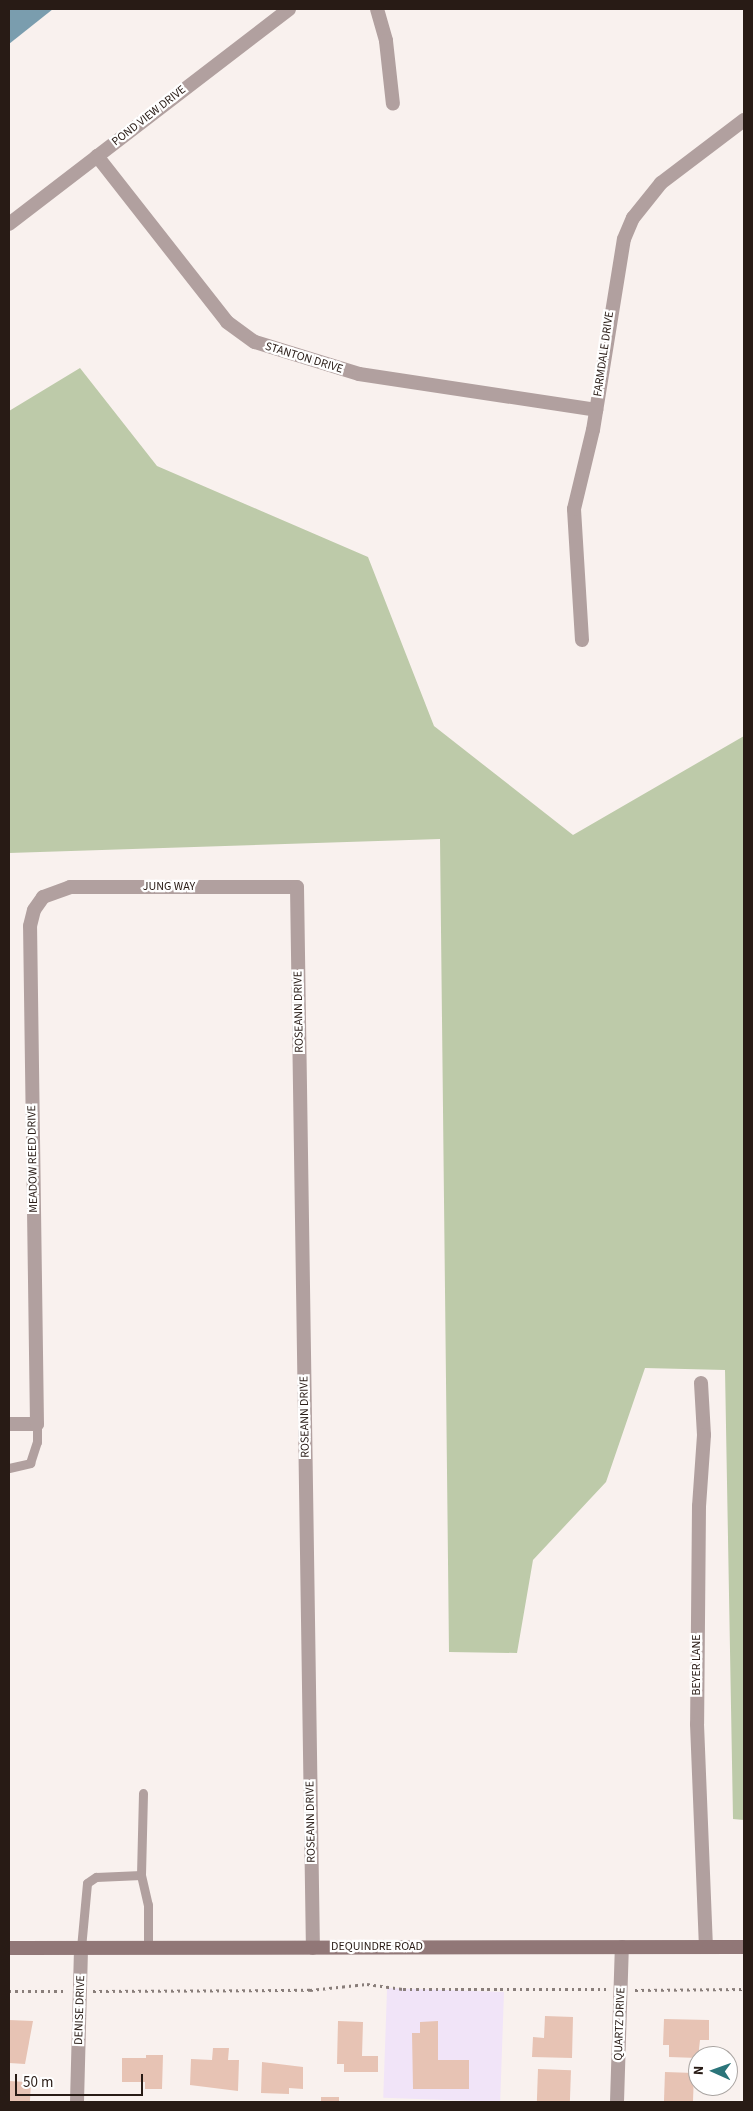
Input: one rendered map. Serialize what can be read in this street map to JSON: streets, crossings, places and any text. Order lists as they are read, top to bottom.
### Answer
{
  "streets": {
    "main road": ["DEQUINDRE ROAD"],
    "street": [
      "POND VIEW DRIVE",
      "FARMDALE DRIVE",
      "STANTON DRIVE",
      "JUNG WAY",
      "ROSEANN DRIVE",
      "MEADOW REED DRIVE",
      "BEYER LANE",
      "DENISE DRIVE",
      "QUARTZ DRIVE"
    ]
  },
  "crossings": [
    ["POND VIEW DRIVE", "STANTON DRIVE"],
    ["FARMDALE DRIVE", "STANTON DRIVE"],
    ["JUNG WAY", "ROSEANN DRIVE"],
    ["JUNG WAY", "MEADOW REED DRIVE"],
    ["ROSEANN DRIVE", "DEQUINDRE ROAD"],
    ["BEYER LANE", "DEQUINDRE ROAD"],
    ["DEQUINDRE ROAD", "DENISE DRIVE"],
    ["DEQUINDRE ROAD", "QUARTZ DRIVE"]
  ],
  "scale_bar": "50 m",
  "north": "left"
}
